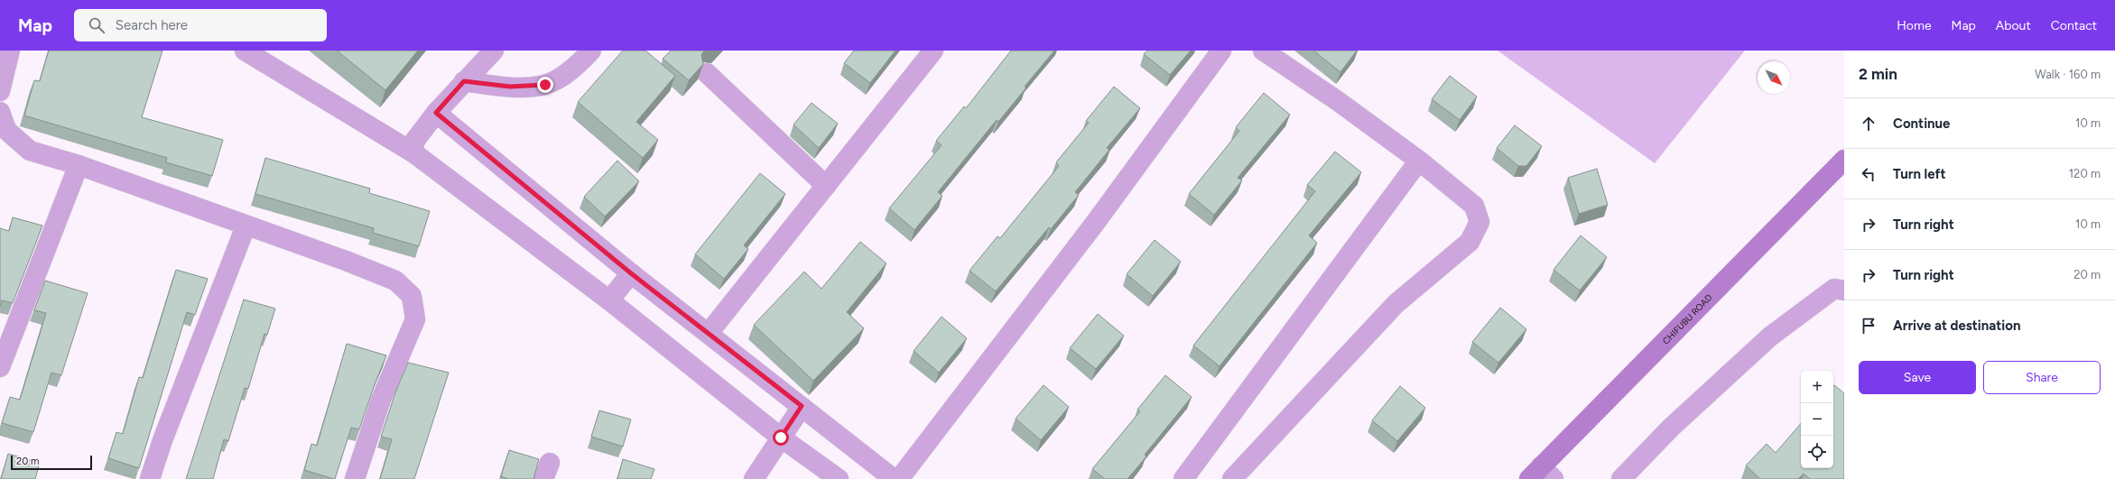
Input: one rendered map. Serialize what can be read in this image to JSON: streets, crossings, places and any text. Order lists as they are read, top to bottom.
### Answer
{
  "streets": {
    "main road": ["CHIFUBU ROAD"]
  },
  "scale_bar": "20 m",
  "north": "bottom right",
  "page": {
    "header": "Map",
    "search": "Search here",
    "nav": [
      "Home",
      "Map",
      "About",
      "Contact"
    ],
    "heading": ["2 min", "Walk · 160 m"],
    "list": [
      ["Continue", "10 m"],
      ["Turn left", "120 m"],
      ["Turn right", "10 m"],
      ["Turn right", "20 m"],
      "Arrive at destination"
    ],
    "buttons": ["Save", "Share"],
    "map_buttons": ["+", "−"],
    "scale": "20 m"
  }
}
